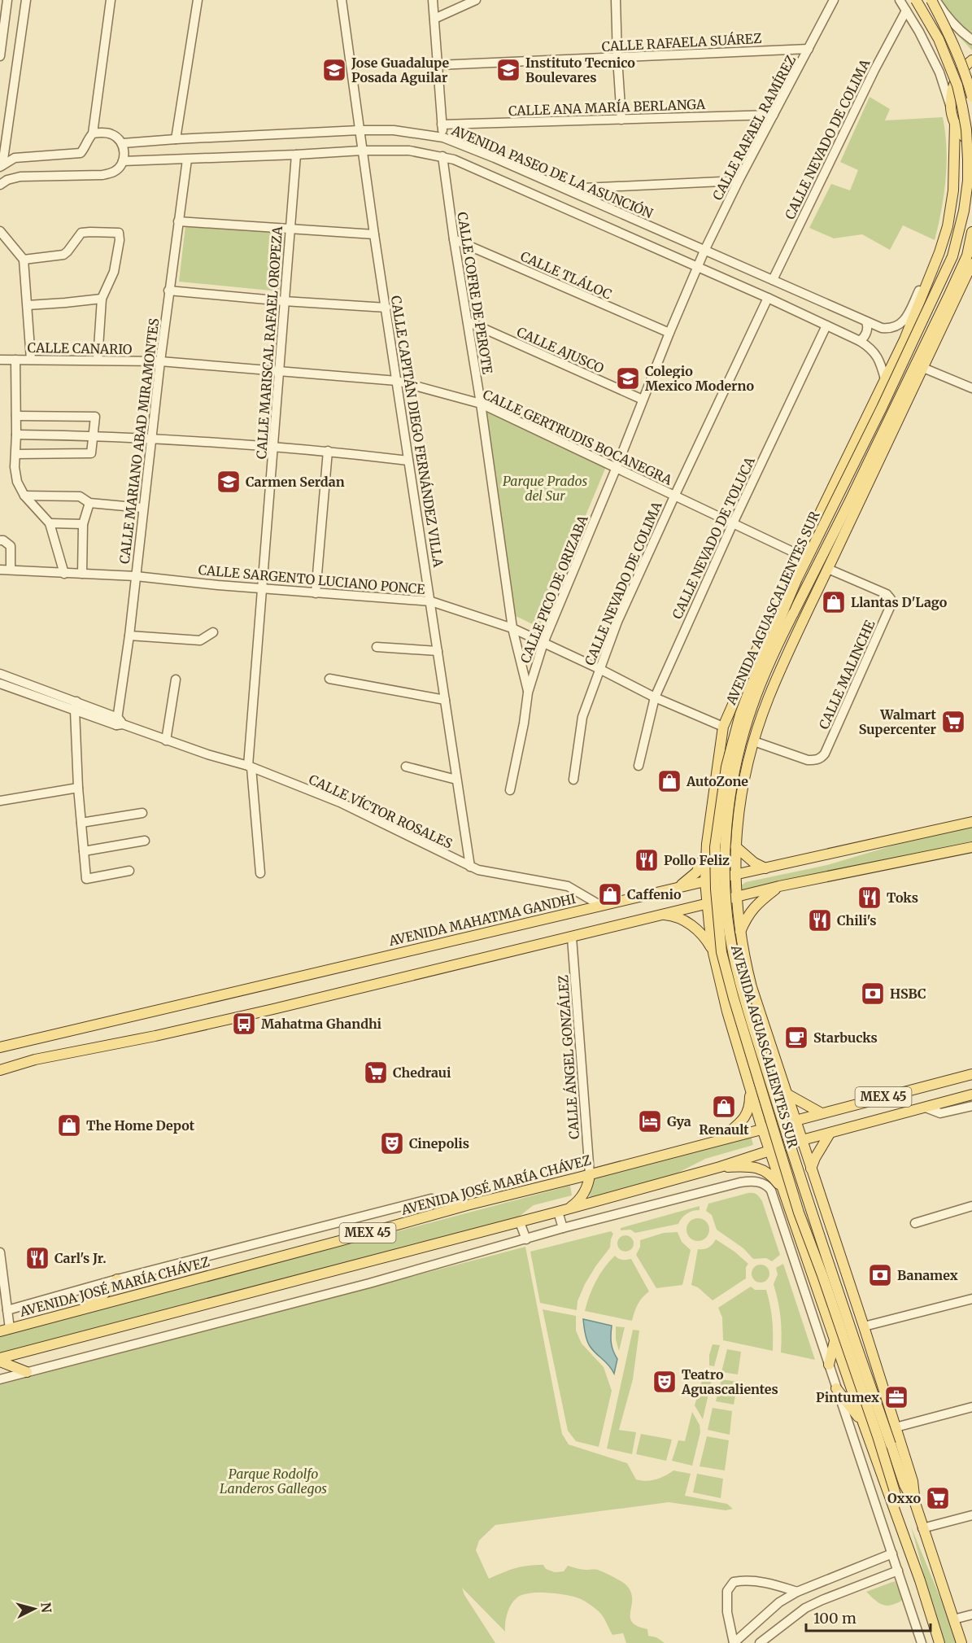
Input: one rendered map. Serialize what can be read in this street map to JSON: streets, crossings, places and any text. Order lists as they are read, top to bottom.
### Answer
{
  "streets": {
    "main road": [
      "AVENIDA AGUASCALIENTES SUR",
      "AVENIDA MAHATMA GANDHI",
      "MEX 45",
      "AVENIDA JOSÉ MARÍA CHÁVEZ"
    ],
    "street": [
      "CALLE RAFAELA SUÁREZ",
      "CALLE ANA MARÍA BERLANGA",
      "CALLE RAFAEL RAMÍREZ",
      "CALLE NEVADO DE COLIMA",
      "AVENIDA PASEO DE LA ASUNCIÓN",
      "CALLE TLÁLOC",
      "CALLE COFRE DE PEROTE",
      "CALLE MARISCAL RAFAEL OROPEZA",
      "CALLE CANARIO",
      "CALLE AJUSCO",
      "CALLE CAPITÁN DIEGO FERNÁNDEZ VILLA",
      "CALLE GERTRUDIS BOCANEGRA",
      "CALLE MARIANO ABAD MIRAMONTES",
      "CALLE NEVADO DE TOLUCA",
      "CALLE SARGENTO LUCIANO PONCE",
      "CALLE PICO DE ORIZABA",
      "CALLE MALINCHE",
      "CALLE VÍCTOR ROSALES",
      "CALLE ÁNGEL GONZÁLEZ"
    ]
  },
  "crossings": [
    ["CALLE RAFAELA SUÁREZ", "CALLE RAFAEL RAMÍREZ"],
    ["CALLE ANA MARÍA BERLANGA", "CALLE RAFAEL RAMÍREZ"],
    ["CALLE RAFAEL RAMÍREZ", "AVENIDA PASEO DE LA ASUNCIÓN"],
    ["CALLE RAFAEL RAMÍREZ", "CALLE PICO DE ORIZABA"],
    ["CALLE NEVADO DE COLIMA", "AVENIDA PASEO DE LA ASUNCIÓN"],
    ["CALLE NEVADO DE COLIMA", "CALLE GERTRUDIS BOCANEGRA"],
    ["CALLE NEVADO DE COLIMA", "CALLE SARGENTO LUCIANO PONCE"],
    ["AVENIDA PASEO DE LA ASUNCIÓN", "CALLE COFRE DE PEROTE"],
    ["AVENIDA PASEO DE LA ASUNCIÓN", "CALLE MARISCAL RAFAEL OROPEZA"],
    ["AVENIDA PASEO DE LA ASUNCIÓN", "CALLE CAPITÁN DIEGO FERNÁNDEZ VILLA"],
    ["AVENIDA PASEO DE LA ASUNCIÓN", "CALLE MARIANO ABAD MIRAMONTES"],
    ["AVENIDA PASEO DE LA ASUNCIÓN", "CALLE NEVADO DE TOLUCA"],
    ["AVENIDA PASEO DE LA ASUNCIÓN", "CALLE PICO DE ORIZABA"],
    ["AVENIDA PASEO DE LA ASUNCIÓN", "AVENIDA AGUASCALIENTES SUR"],
    ["CALLE TLÁLOC", "CALLE COFRE DE PEROTE"],
    ["CALLE TLÁLOC", "CALLE PICO DE ORIZABA"],
    ["CALLE COFRE DE PEROTE", "CALLE AJUSCO"],
    ["CALLE COFRE DE PEROTE", "CALLE GERTRUDIS BOCANEGRA"],
    ["CALLE COFRE DE PEROTE", "CALLE SARGENTO LUCIANO PONCE"],
    ["CALLE COFRE DE PEROTE", "CALLE PICO DE ORIZABA"],
    ["CALLE MARISCAL RAFAEL OROPEZA", "CALLE GERTRUDIS BOCANEGRA"],
    ["CALLE MARISCAL RAFAEL OROPEZA", "CALLE SARGENTO LUCIANO PONCE"],
    ["CALLE MARISCAL RAFAEL OROPEZA", "CALLE VÍCTOR ROSALES"],
    ["CALLE CANARIO", "CALLE GERTRUDIS BOCANEGRA"],
    ["CALLE CANARIO", "CALLE MARIANO ABAD MIRAMONTES"],
    ["CALLE AJUSCO", "CALLE PICO DE ORIZABA"],
    ["CALLE CAPITÁN DIEGO FERNÁNDEZ VILLA", "CALLE GERTRUDIS BOCANEGRA"],
    ["CALLE CAPITÁN DIEGO FERNÁNDEZ VILLA", "CALLE SARGENTO LUCIANO PONCE"],
    ["CALLE CAPITÁN DIEGO FERNÁNDEZ VILLA", "CALLE VÍCTOR ROSALES"],
    ["CALLE GERTRUDIS BOCANEGRA", "CALLE MARIANO ABAD MIRAMONTES"],
    ["CALLE GERTRUDIS BOCANEGRA", "CALLE NEVADO DE TOLUCA"],
    ["CALLE GERTRUDIS BOCANEGRA", "CALLE PICO DE ORIZABA"],
    ["CALLE GERTRUDIS BOCANEGRA", "AVENIDA AGUASCALIENTES SUR"],
    ["CALLE MARIANO ABAD MIRAMONTES", "CALLE SARGENTO LUCIANO PONCE"],
    ["CALLE MARIANO ABAD MIRAMONTES", "CALLE VÍCTOR ROSALES"],
    ["CALLE NEVADO DE TOLUCA", "CALLE SARGENTO LUCIANO PONCE"],
    ["CALLE SARGENTO LUCIANO PONCE", "CALLE PICO DE ORIZABA"],
    ["CALLE SARGENTO LUCIANO PONCE", "AVENIDA AGUASCALIENTES SUR"],
    ["AVENIDA AGUASCALIENTES SUR", "CALLE MALINCHE"],
    ["AVENIDA AGUASCALIENTES SUR", "AVENIDA MAHATMA GANDHI"],
    ["AVENIDA AGUASCALIENTES SUR", "MEX 45"],
    ["AVENIDA AGUASCALIENTES SUR", "AVENIDA JOSÉ MARÍA CHÁVEZ"],
    ["CALLE VÍCTOR ROSALES", "AVENIDA MAHATMA GANDHI"],
    ["CALLE ÁNGEL GONZÁLEZ", "AVENIDA JOSÉ MARÍA CHÁVEZ"]
  ],
  "parks": ["Parque Prados del Sur", "Parque Rodolfo Landeros Gallegos"],
  "places": {
    "school or university": [
      "Jose Guadalupe Posada Aguilar",
      "Instituto Tecnico Boulevares",
      "Colegio Mexico Moderno",
      "Carmen Serdan"
    ],
    "shop": [
      "Llantas D'Lago",
      "AutoZone",
      "Caffenio",
      "Renault",
      "The Home Depot"
    ],
    "supermarket": ["Walmart Supercenter", "Chedraui", "Oxxo"],
    "restaurant": [
      "Pollo Feliz",
      "Toks",
      "Chili's",
      "Carl's Jr."
    ],
    "bank": ["HSBC", "Banamex"],
    "bus stop": ["Mahatma Ghandhi"],
    "cafe": ["Starbucks"],
    "hotel": ["Gya"],
    "theatre": ["Cinepolis", "Teatro Aguascalientes"],
    "office": ["Pintumex"]
  },
  "scale_bar": "100 m",
  "north": "right"
}
